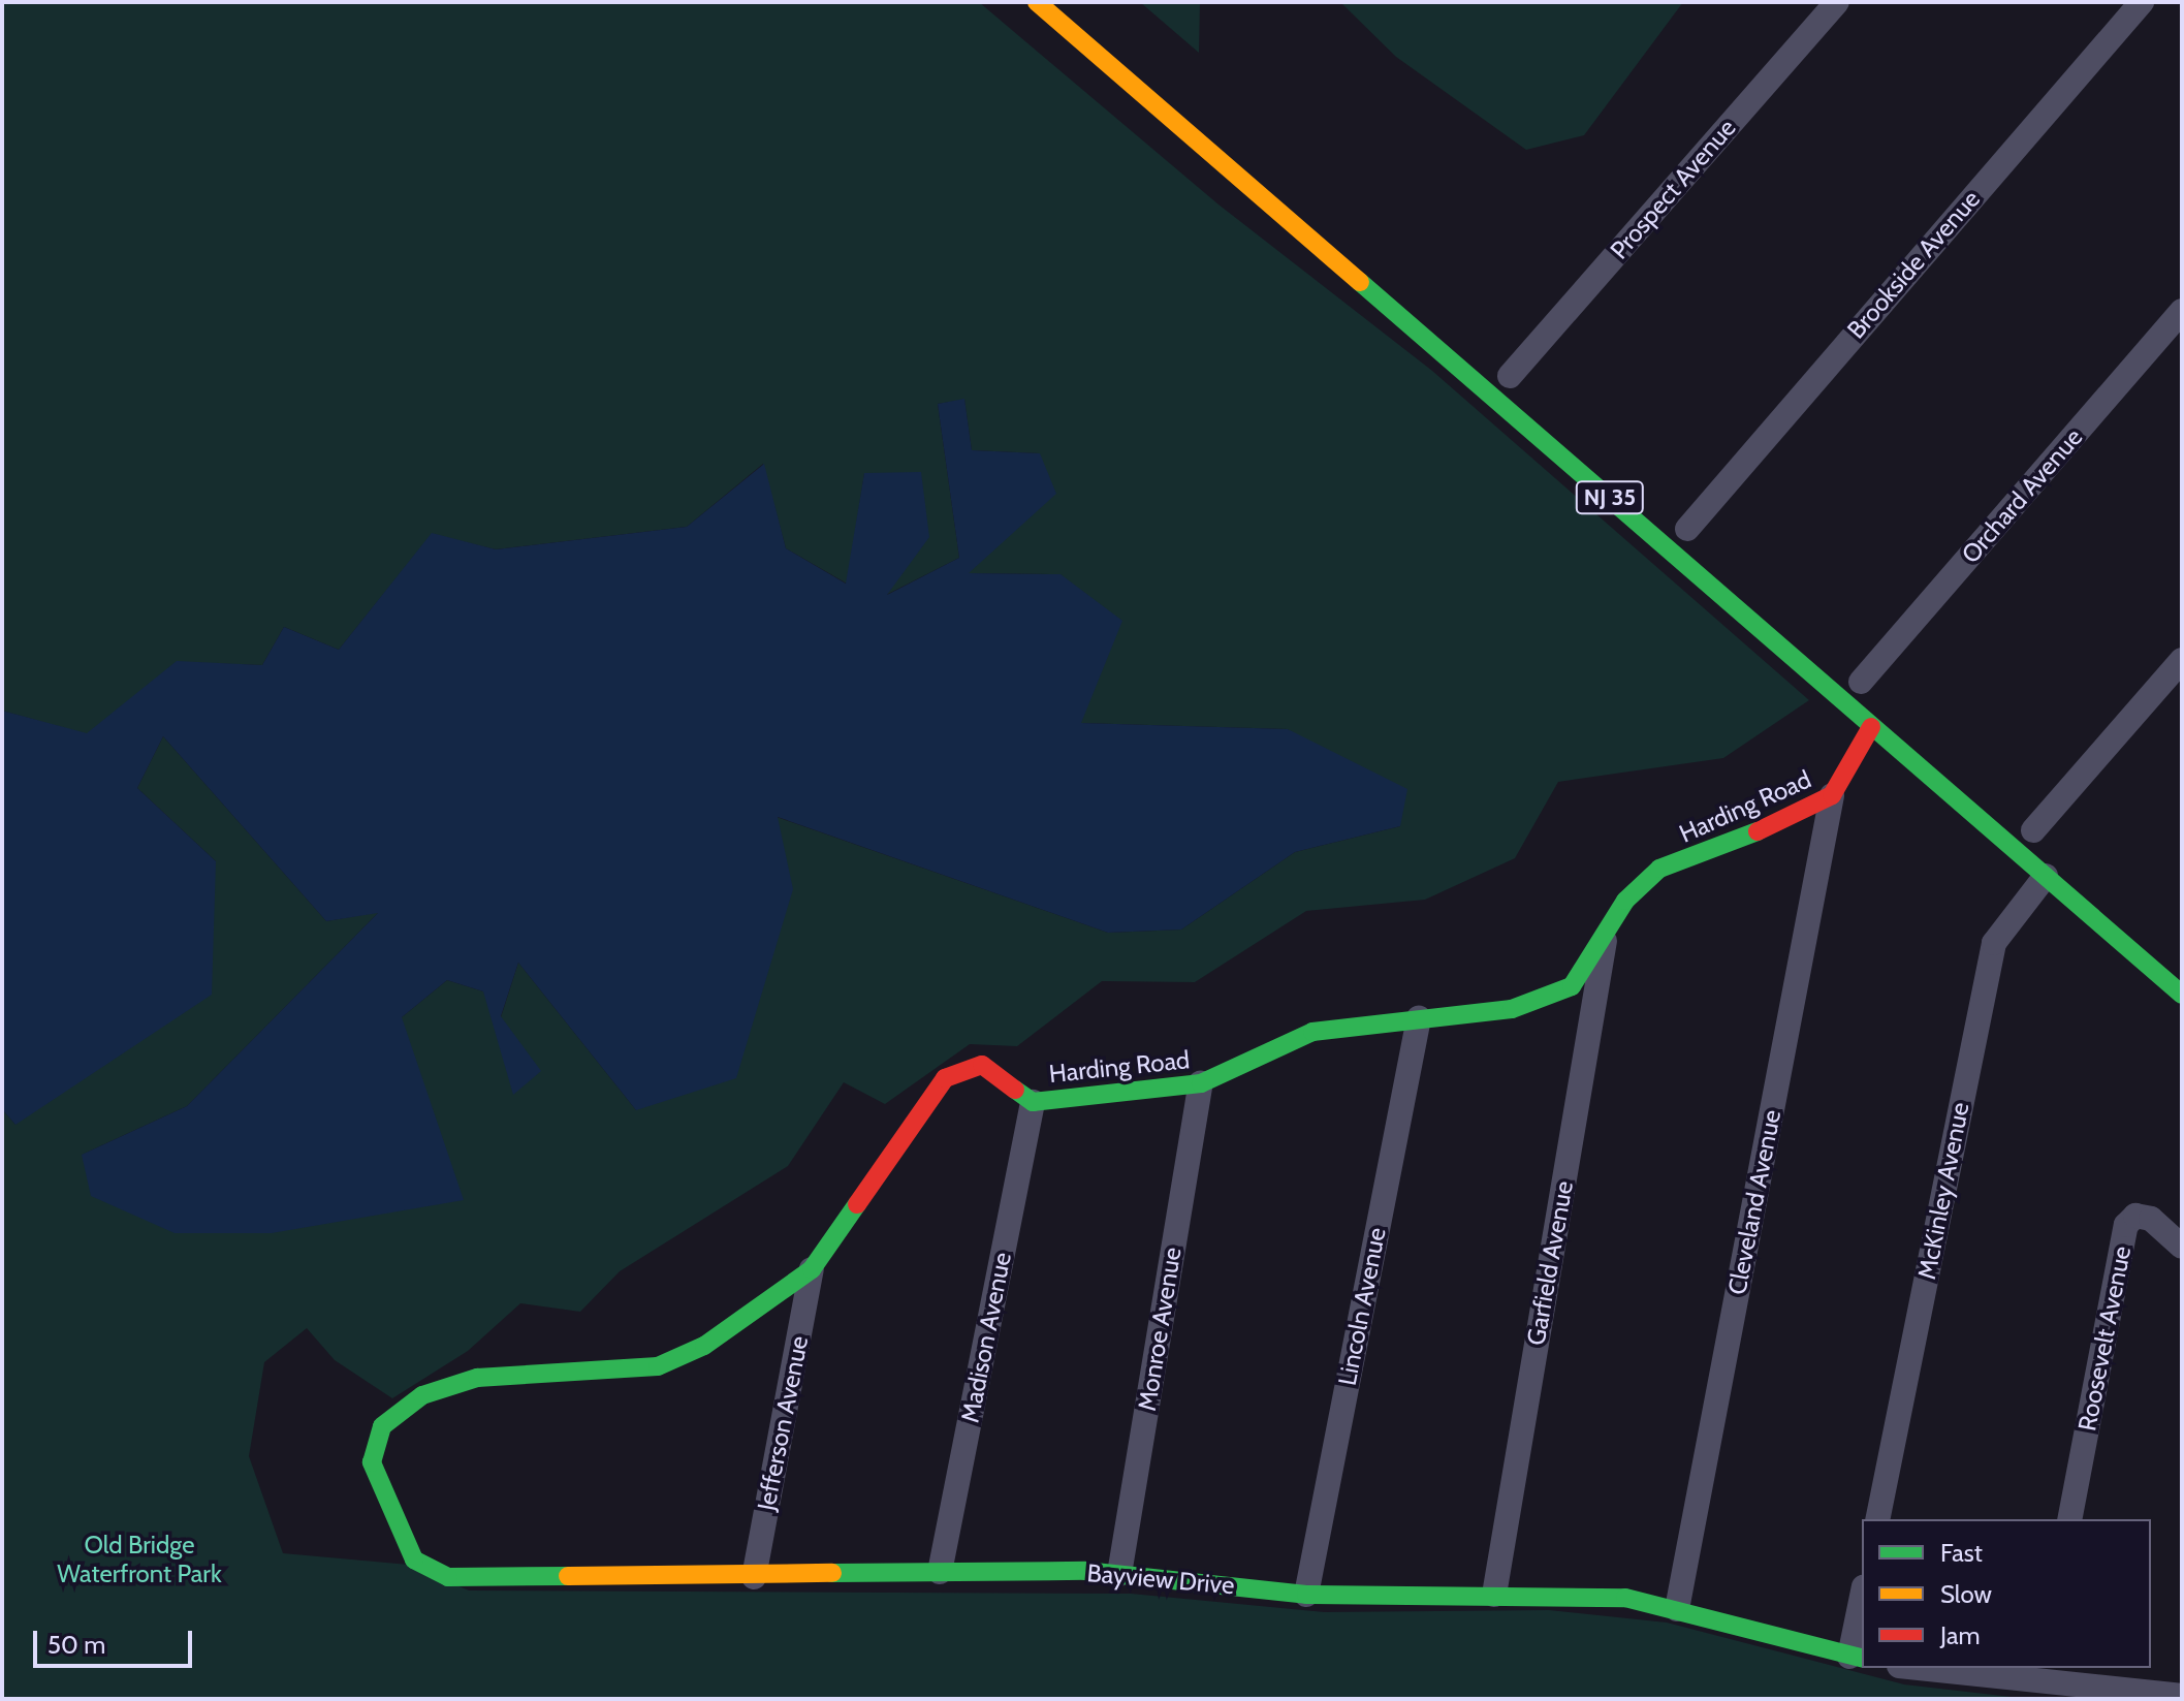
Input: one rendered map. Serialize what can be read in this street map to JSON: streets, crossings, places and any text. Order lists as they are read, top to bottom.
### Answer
{
  "streets": {
    "main road": ["NJ 35", "Harding Road", "Bayview Drive"],
    "street": [
      "Prospect Avenue",
      "Brookside Avenue",
      "Orchard Avenue",
      "McKinley Avenue",
      "Cleveland Avenue",
      "Garfield Avenue",
      "Lincoln Avenue",
      "Monroe Avenue",
      "Madison Avenue",
      "Roosevelt Avenue",
      "Jefferson Avenue"
    ]
  },
  "crossings": [
    ["NJ 35", "Harding Road"],
    ["NJ 35", "McKinley Avenue"],
    ["Harding Road", "Cleveland Avenue"],
    ["Harding Road", "Garfield Avenue"],
    ["Harding Road", "Lincoln Avenue"],
    ["Harding Road", "Monroe Avenue"],
    ["Harding Road", "Madison Avenue"],
    ["Harding Road", "Jefferson Avenue"],
    ["Harding Road", "Bayview Drive"],
    ["Cleveland Avenue", "Bayview Drive"],
    ["Garfield Avenue", "Bayview Drive"],
    ["Lincoln Avenue", "Bayview Drive"],
    ["Monroe Avenue", "Bayview Drive"],
    ["Madison Avenue", "Bayview Drive"],
    ["Jefferson Avenue", "Bayview Drive"]
  ],
  "parks": ["Old Bridge Waterfront Park"],
  "legend": ["Fast", "Slow", "Jam"],
  "scale_bar": "50 m"
}
